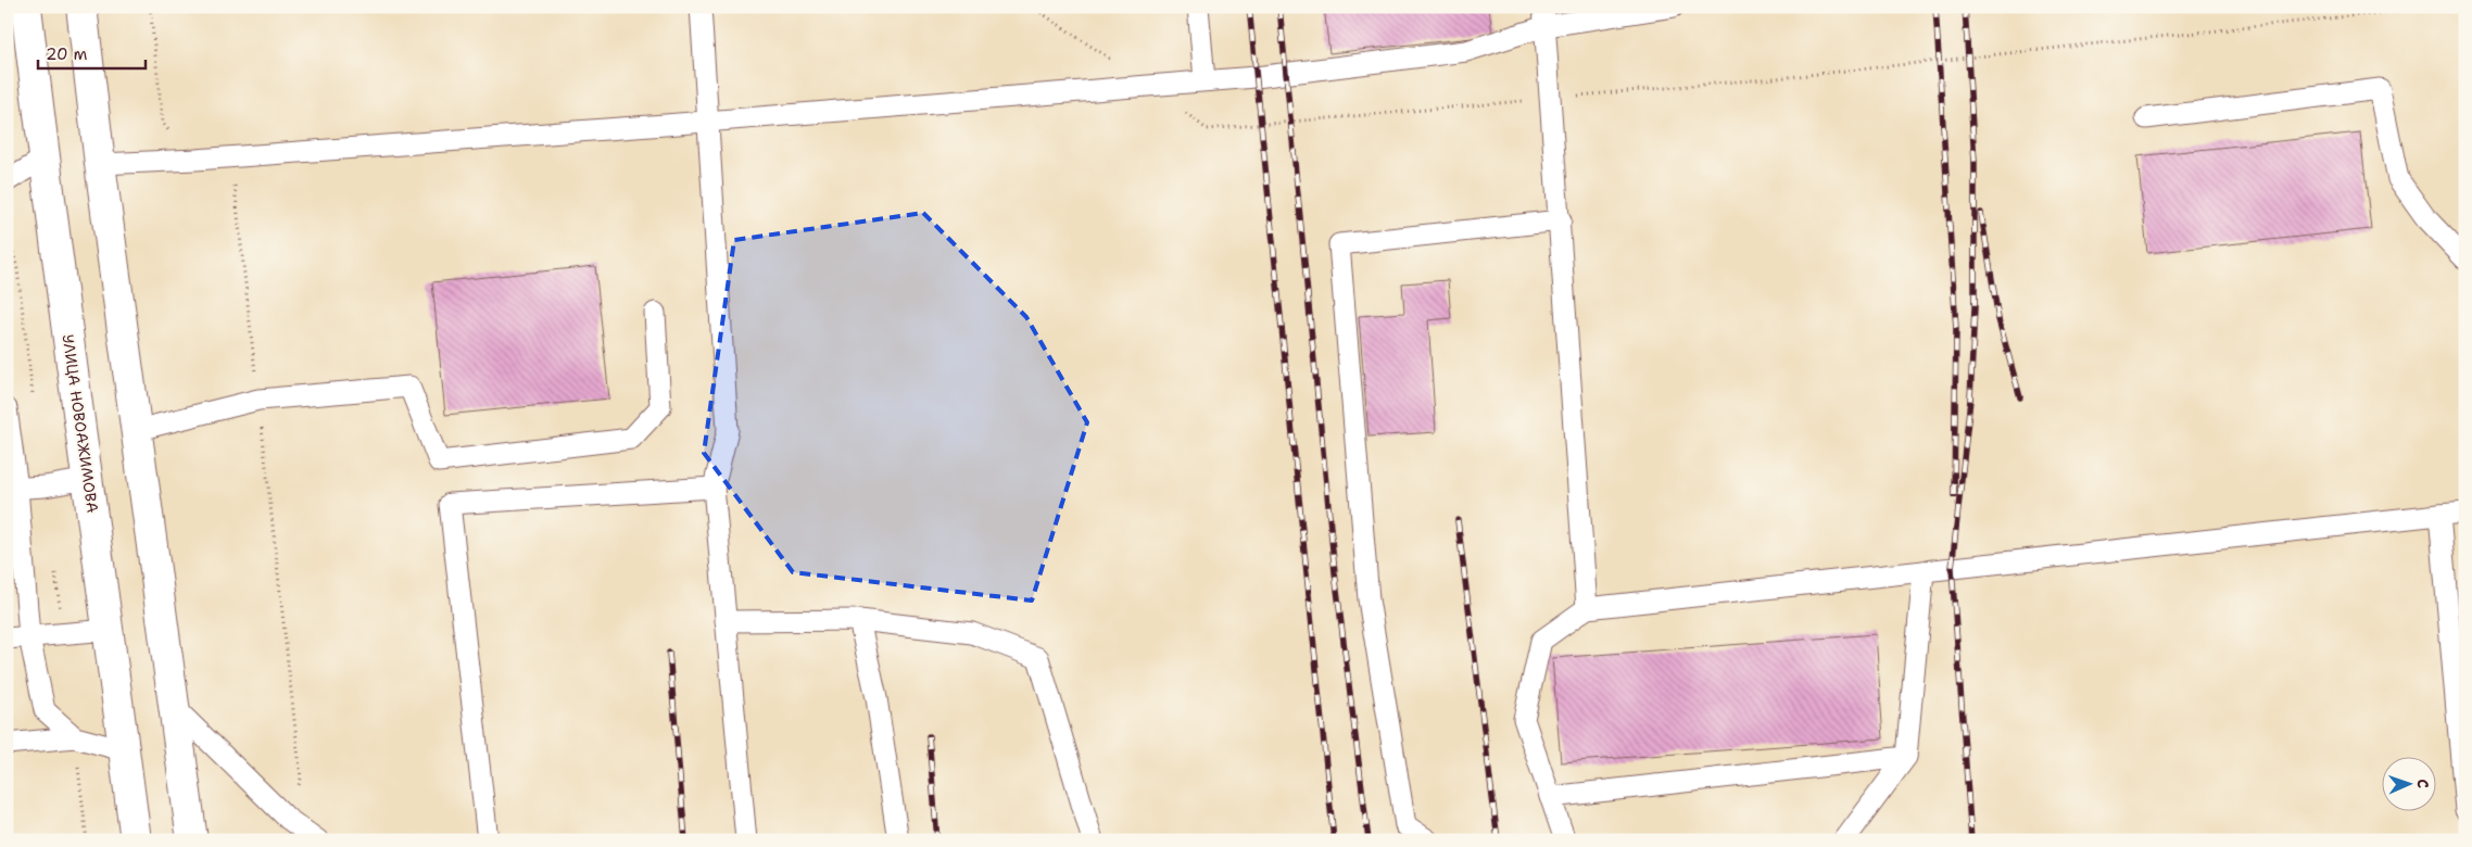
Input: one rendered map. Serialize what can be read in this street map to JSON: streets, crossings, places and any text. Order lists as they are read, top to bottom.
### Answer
{
  "streets": {
    "main road": ["УЛИЦА НОВОАЖИМОВА"]
  },
  "scale_bar": "20 m",
  "north": "right"
}
